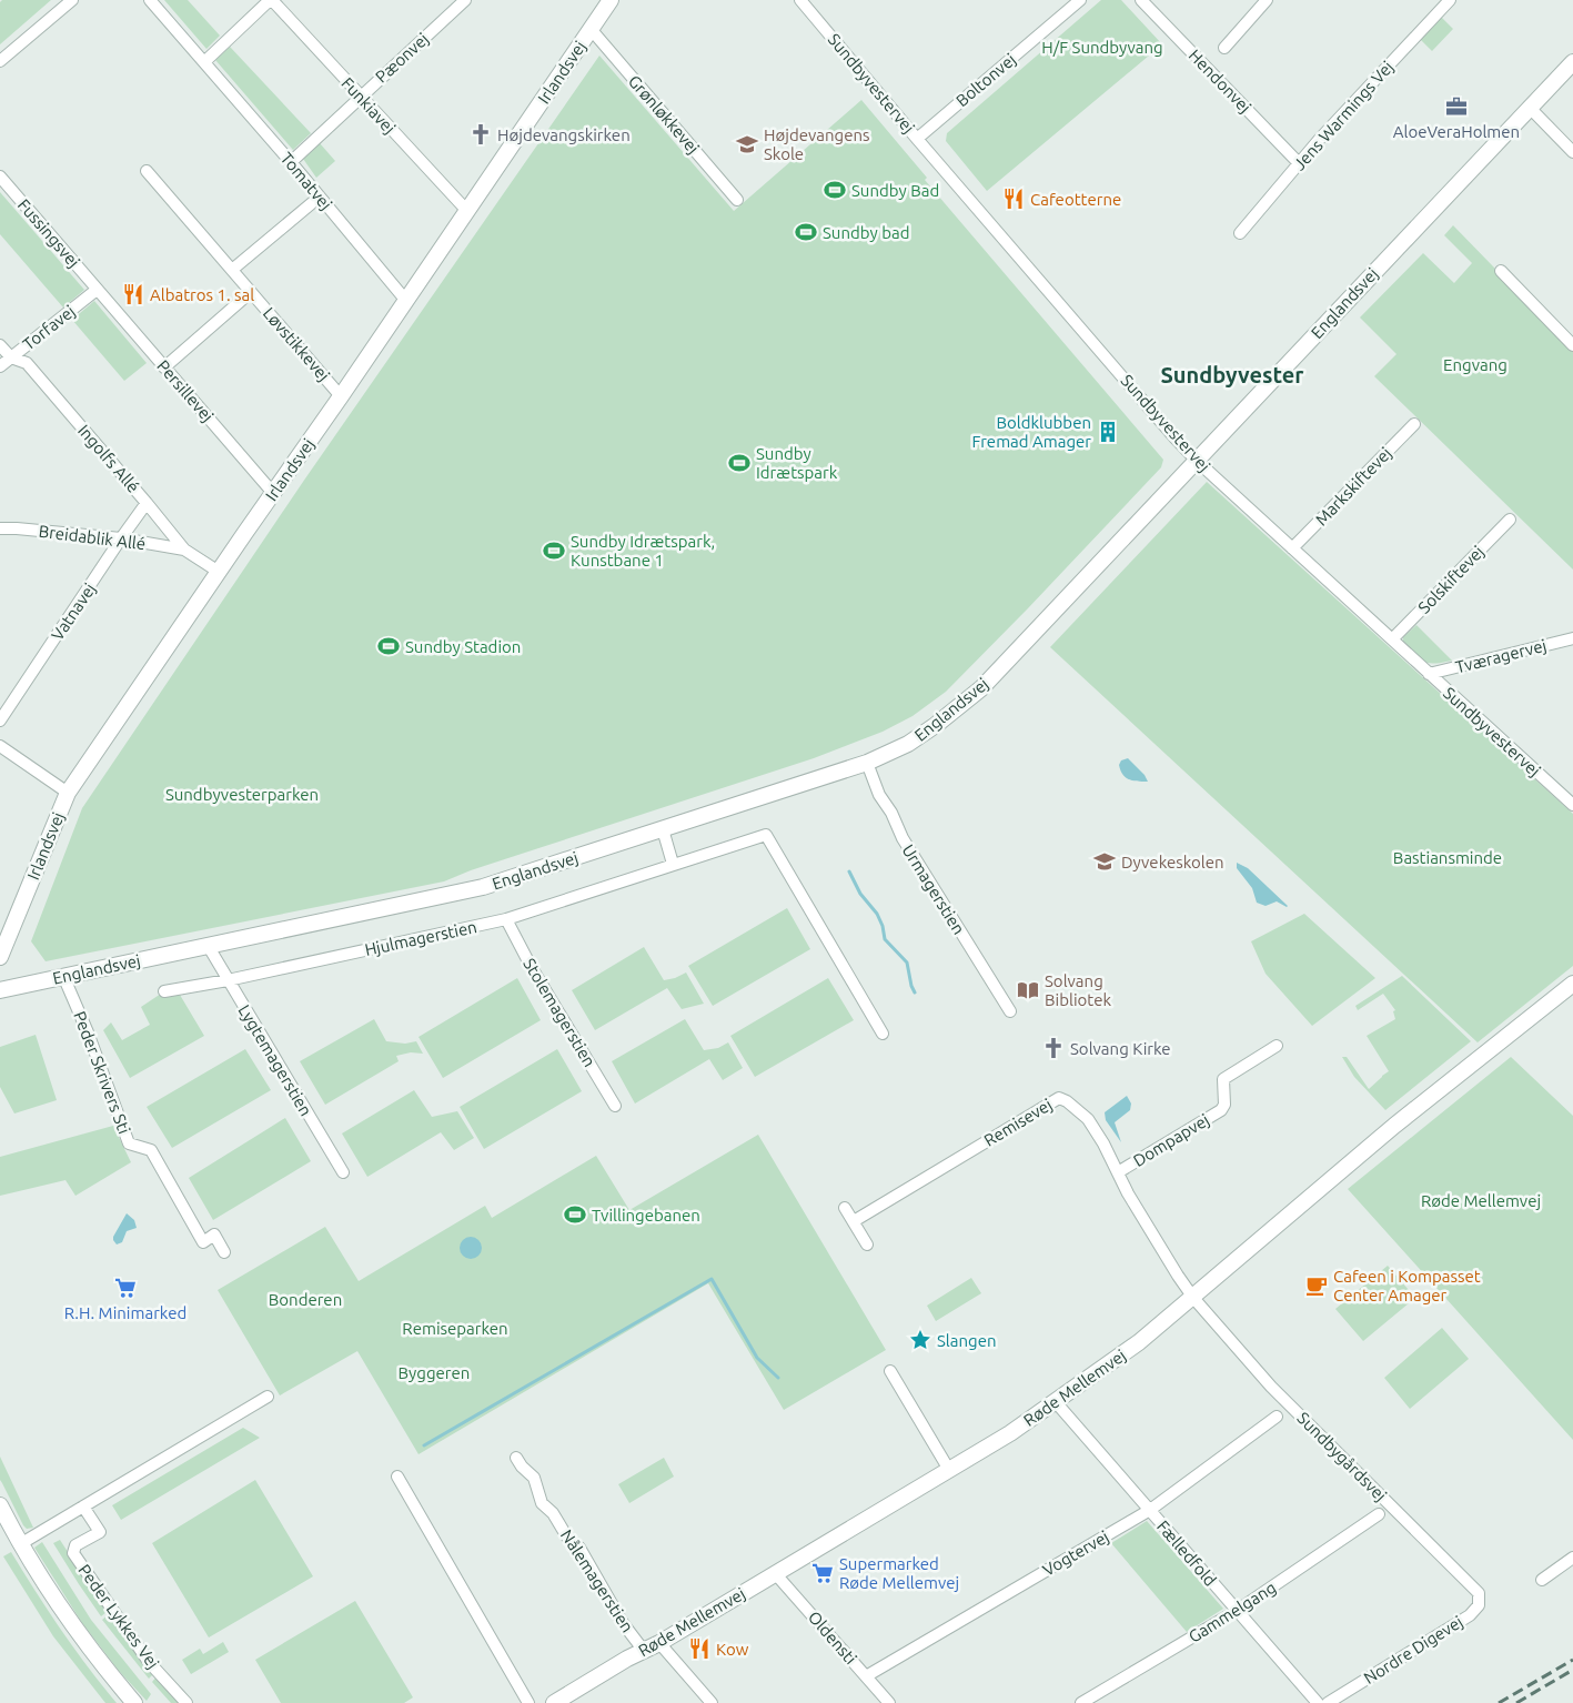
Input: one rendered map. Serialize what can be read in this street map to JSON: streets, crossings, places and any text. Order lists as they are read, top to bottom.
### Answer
{
  "streets": {
    "street": [
      "Pæonvej",
      "Irlandsvej",
      "Boltonvej",
      "Hendonvej",
      "Sundbyvestervej",
      "Funkiavej",
      "Grønløkkevej",
      "Jens Warmings Vej",
      "Tomatvej",
      "Fussingsvej",
      "Englandsvej",
      "Torfavej",
      "Løvstikkevej",
      "Persillevej",
      "Ingolfs Allé",
      "Markskiftevej",
      "Breidablik Allé",
      "Solskiftevej",
      "Vatnavej",
      "Tværagervej",
      "Urmagerstien",
      "Hjulmagerstien",
      "Stolemagerstien",
      "Lygtemagerstien",
      "Peder Skrivers Sti",
      "Remisevej",
      "Dompapvej",
      "Røde Mellemvej",
      "Sundbygårdsvej",
      "Vogtervej",
      "Fælledfold",
      "Nålemagerstien",
      "Gammelgang",
      "Peder Lykkes Vej",
      "Oldensti",
      "Nordre Digevej"
    ]
  },
  "crossings": [
    ["Pæonvej", "Funkiavej"],
    ["Pæonvej", "Tomatvej"],
    ["Irlandsvej", "Funkiavej"],
    ["Irlandsvej", "Grønløkkevej"],
    ["Irlandsvej", "Tomatvej"],
    ["Irlandsvej", "Løvstikkevej"],
    ["Irlandsvej", "Persillevej"],
    ["Irlandsvej", "Ingolfs Allé"],
    ["Boltonvej", "Sundbyvestervej"],
    ["Hendonvej", "Jens Warmings Vej"],
    ["Sundbyvestervej", "Englandsvej"],
    ["Sundbyvestervej", "Markskiftevej"],
    ["Sundbyvestervej", "Solskiftevej"],
    ["Sundbyvestervej", "Tværagervej"],
    ["Fussingsvej", "Torfavej"],
    ["Fussingsvej", "Persillevej"],
    ["Englandsvej", "Urmagerstien"],
    ["Englandsvej", "Lygtemagerstien"],
    ["Englandsvej", "Peder Skrivers Sti"],
    ["Torfavej", "Persillevej"],
    ["Torfavej", "Ingolfs Allé"],
    ["Løvstikkevej", "Persillevej"],
    ["Ingolfs Allé", "Breidablik Allé"],
    ["Ingolfs Allé", "Vatnavej"],
    ["Breidablik Allé", "Vatnavej"],
    ["Hjulmagerstien", "Stolemagerstien"],
    ["Hjulmagerstien", "Lygtemagerstien"],
    ["Remisevej", "Dompapvej"],
    ["Remisevej", "Røde Mellemvej"],
    ["Remisevej", "Sundbygårdsvej"],
    ["Røde Mellemvej", "Sundbygårdsvej"],
    ["Røde Mellemvej", "Fælledfold"],
    ["Røde Mellemvej", "Nålemagerstien"],
    ["Røde Mellemvej", "Oldensti"],
    ["Sundbygårdsvej", "Nordre Digevej"],
    ["Vogtervej", "Fælledfold"],
    ["Vogtervej", "Oldensti"],
    ["Fælledfold", "Gammelgang"]
  ],
  "districts": ["Sundbyvester"],
  "parks": [
    "H/F Sundbyvang",
    "Engvang",
    "Sundbyvesterparken",
    "Bastiansminde",
    "Røde Mellemvej",
    "Bonderen",
    "Remiseparken",
    "Byggeren"
  ],
  "places": {
    "office": ["AloeVeraHolmen"],
    "church": ["Højdevangskirken", "Solvang Kirke"],
    "school or university": ["Højdevangens Skole", "Dyvekeskolen"],
    "sports": [
      "Sundby Bad",
      "Sundby bad",
      "Sundby Idrætspark",
      "Sundby Idrætspark, Kunstbane 1",
      "Sundby Stadion",
      "Tvillingebanen"
    ],
    "restaurant": ["Cafeotterne", "Albatros 1. sal", "Kow"],
    "building": ["Boldklubben Fremad Amager"],
    "library": ["Solvang Bibliotek"],
    "cafe": ["Cafeen i Kompasset Center Amager"],
    "supermarket": ["R.H. Minimarked", "Supermarked Røde Mellemvej"],
    "place": ["Slangen"]
  }
}
